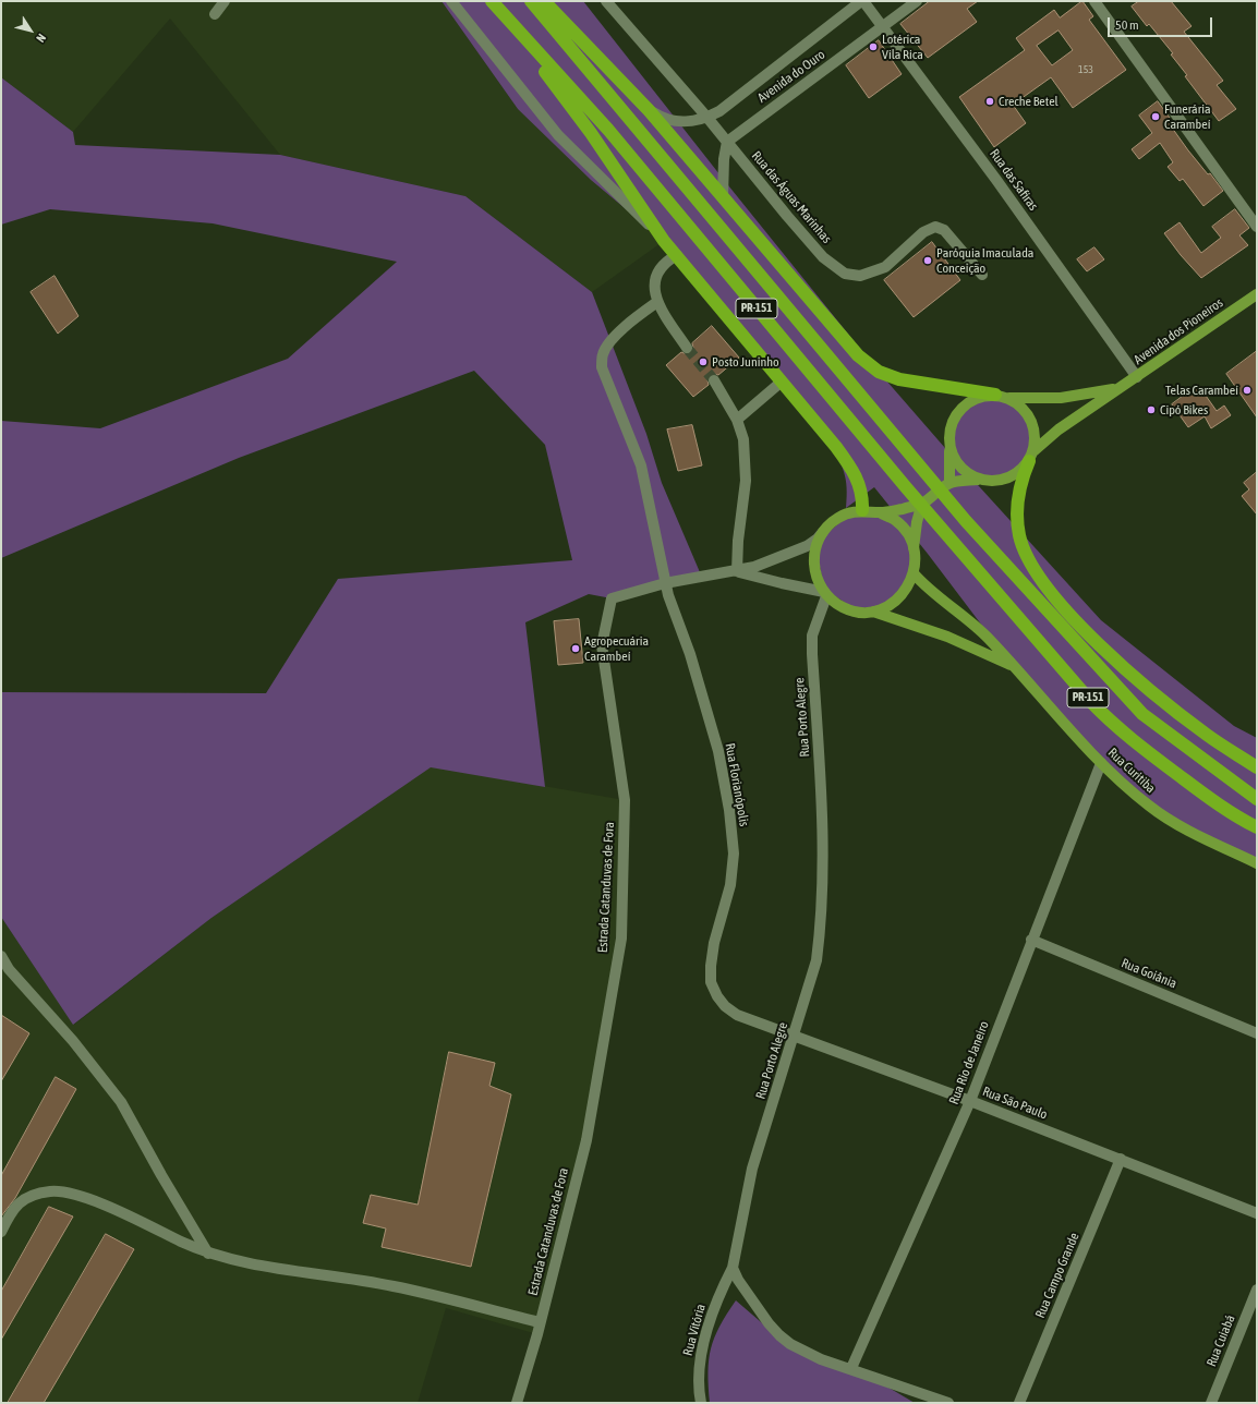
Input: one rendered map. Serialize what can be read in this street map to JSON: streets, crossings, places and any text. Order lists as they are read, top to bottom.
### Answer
{
  "streets": {
    "highway": ["PR-151"],
    "main road": ["Avenida dos Pioneiros", "Rua Curitiba"],
    "street": [
      "Avenida do Ouro",
      "Rua das Safiras",
      "Rua das Águas Marinhas",
      "Rua Porto Alegre",
      "Rua Florianópolis",
      "Estrada Catanduvas de Fora",
      "Rua Goiânia",
      "Rua Rio de Janeiro",
      "Rua São Paulo",
      "Rua Campo Grande",
      "Rua Vitória",
      "Rua Cuiabá"
    ]
  },
  "crossings": [
    ["Avenida do Ouro", "Rua das Safiras"],
    ["Avenida do Ouro", "Rua das Águas Marinhas"],
    ["Rua das Safiras", "Avenida dos Pioneiros"],
    ["Rua Porto Alegre", "Rua Curitiba"],
    ["Rua Porto Alegre", "Estrada Catanduvas de Fora"],
    ["Rua Porto Alegre", "Rua São Paulo"],
    ["Rua Porto Alegre", "Rua Vitória"],
    ["Rua Curitiba", "Estrada Catanduvas de Fora"],
    ["Rua Curitiba", "Rua Rio de Janeiro"],
    ["Rua Florianópolis", "Estrada Catanduvas de Fora"],
    ["Rua Florianópolis", "Rua São Paulo"],
    ["Rua Goiânia", "Rua Rio de Janeiro"],
    ["Rua Rio de Janeiro", "Rua São Paulo"],
    ["Rua São Paulo", "Rua Campo Grande"]
  ],
  "places": [
    "Lotérica Vila Rica",
    "Creche Betel",
    "Funerária Carambeí",
    "Paróquia Imaculada Conceição",
    "Posto Juninho",
    "Telas Carambeí",
    "Cipó Bikes",
    "Agropecuária Carambeí"
  ],
  "house_numbers": ["153"],
  "scale_bar": "50 m",
  "north": "bottom right"
}
